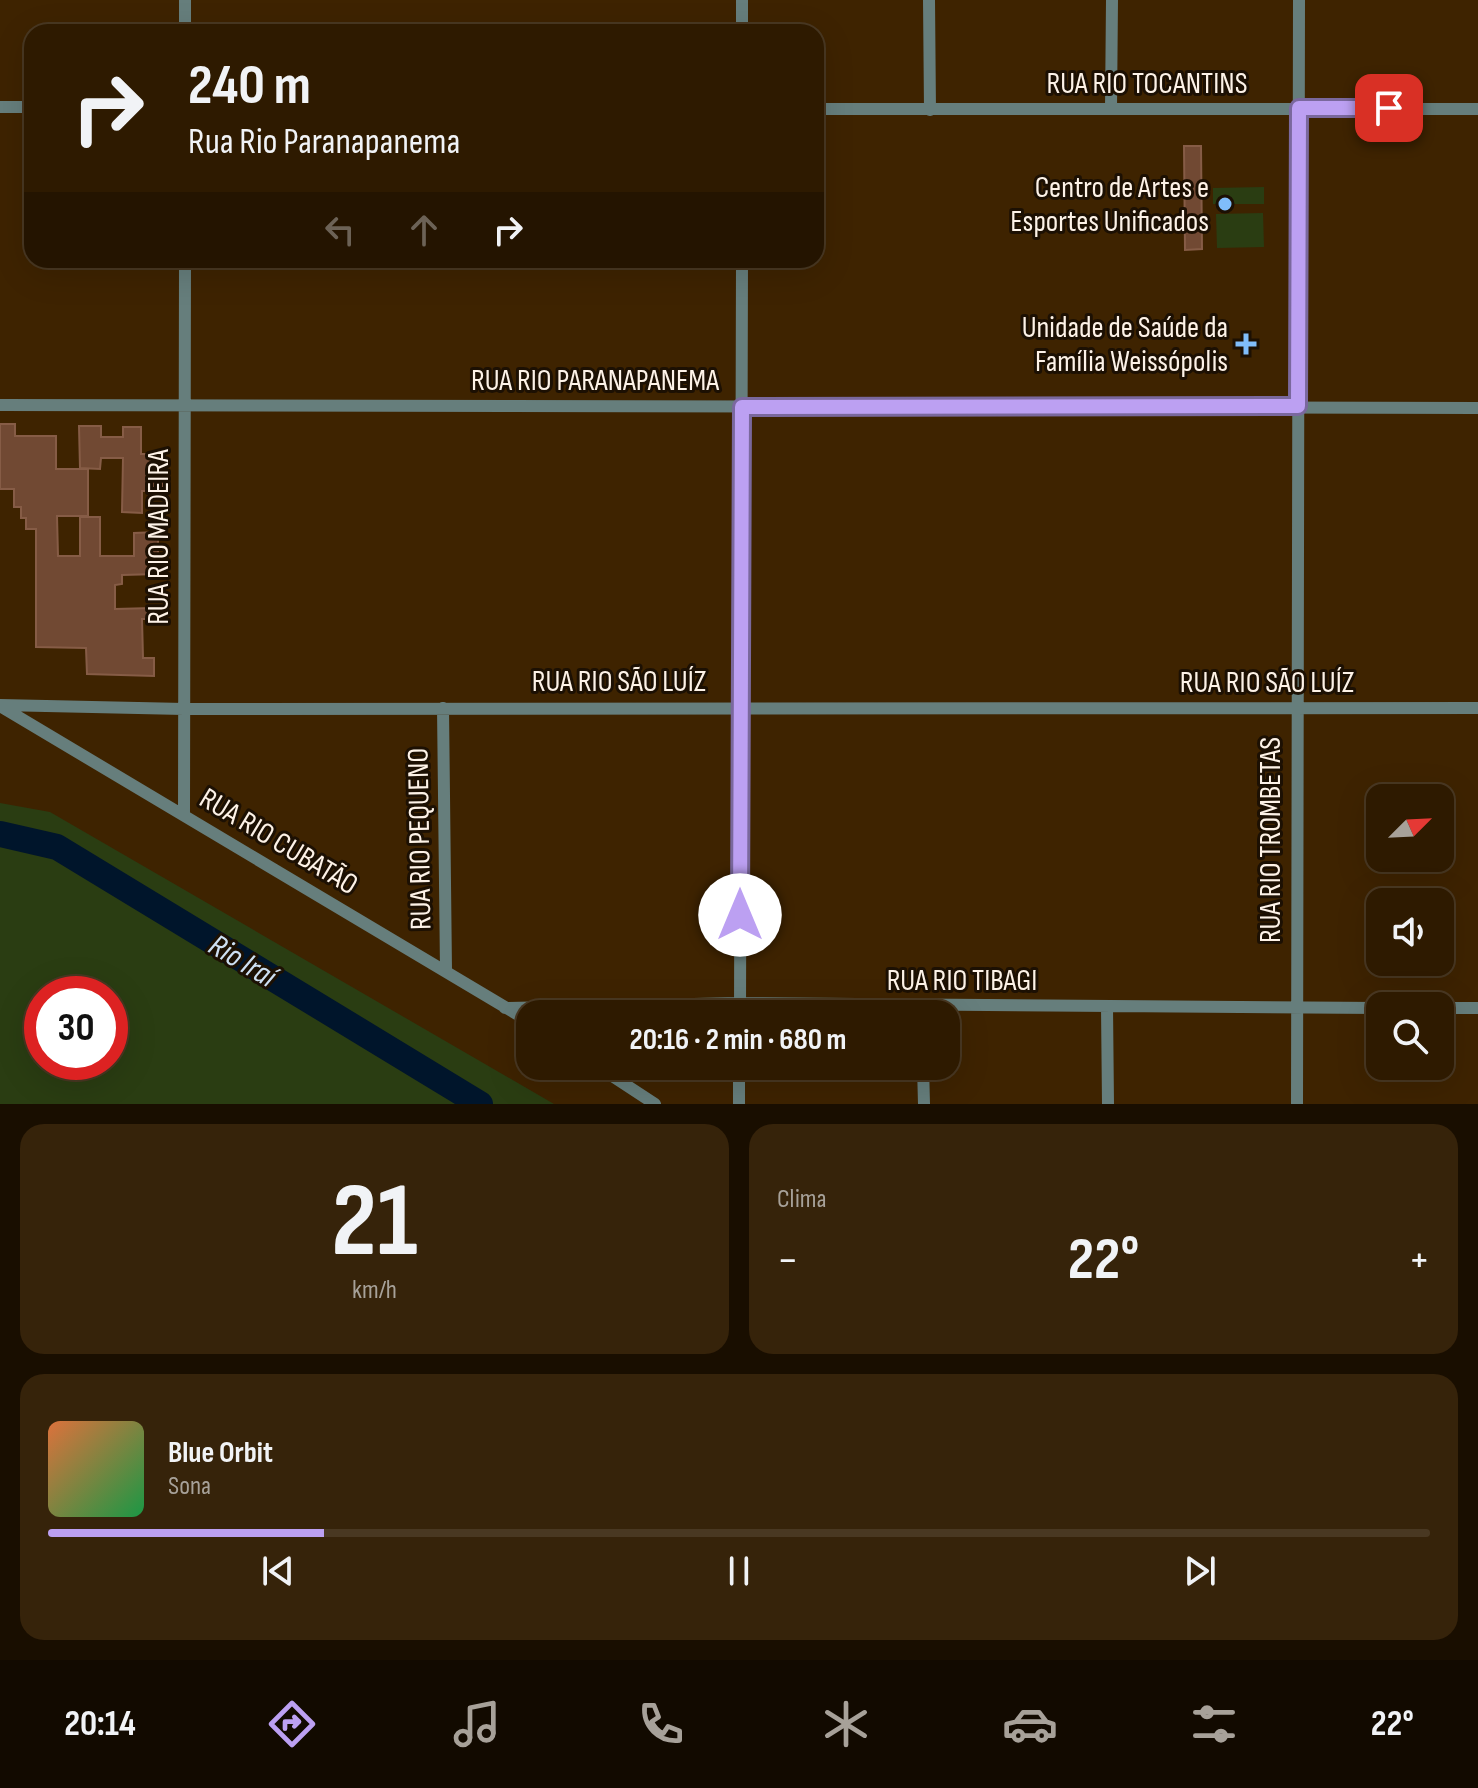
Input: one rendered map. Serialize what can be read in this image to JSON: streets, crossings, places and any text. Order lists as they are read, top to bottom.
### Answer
{
  "streets": {
    "street": [
      "RUA RIO TOCANTINS",
      "RUA RIO PARANAPANEMA",
      "RUA RIO MADEIRA",
      "RUA RIO SÃO LUÍZ",
      "RUA RIO PEQUENO",
      "RUA RIO TROMBETAS",
      "RUA RIO CUBATÃO",
      "RUA RIO TIBAGI"
    ]
  },
  "crossings": [
    ["RUA RIO TOCANTINS", "RUA RIO TROMBETAS"],
    ["RUA RIO PARANAPANEMA", "RUA RIO MADEIRA"],
    ["RUA RIO PARANAPANEMA", "RUA RIO TROMBETAS"],
    ["RUA RIO MADEIRA", "RUA RIO SÃO LUÍZ"],
    ["RUA RIO MADEIRA", "RUA RIO CUBATÃO"],
    ["RUA RIO SÃO LUÍZ", "RUA RIO PEQUENO"],
    ["RUA RIO SÃO LUÍZ", "RUA RIO TROMBETAS"],
    ["RUA RIO SÃO LUÍZ", "RUA RIO CUBATÃO"],
    ["RUA RIO PEQUENO", "RUA RIO CUBATÃO"],
    ["RUA RIO TROMBETAS", "RUA RIO TIBAGI"],
    ["RUA RIO CUBATÃO", "RUA RIO TIBAGI"]
  ],
  "water": ["Rio Iraí"],
  "places": {
    "other": ["Centro de Artes e Esportes Unificados"],
    "health": ["Unidade de Saúde da Família Weissópolis"]
  },
  "north": "top right",
  "page": {
    "turn": ["240 m", "Rua Rio Paranapanema"],
    "limit": "30",
    "trip": "20:16 · 2 min · 680 m",
    "tile": [
      ["21", "km/h"],
      "Clima"
    ],
    "heat": ["−", "22°", "+"],
    "song": ["Blue Orbit", "Sona"],
    "tabs": ["20:14", "22°"]
  }
}
